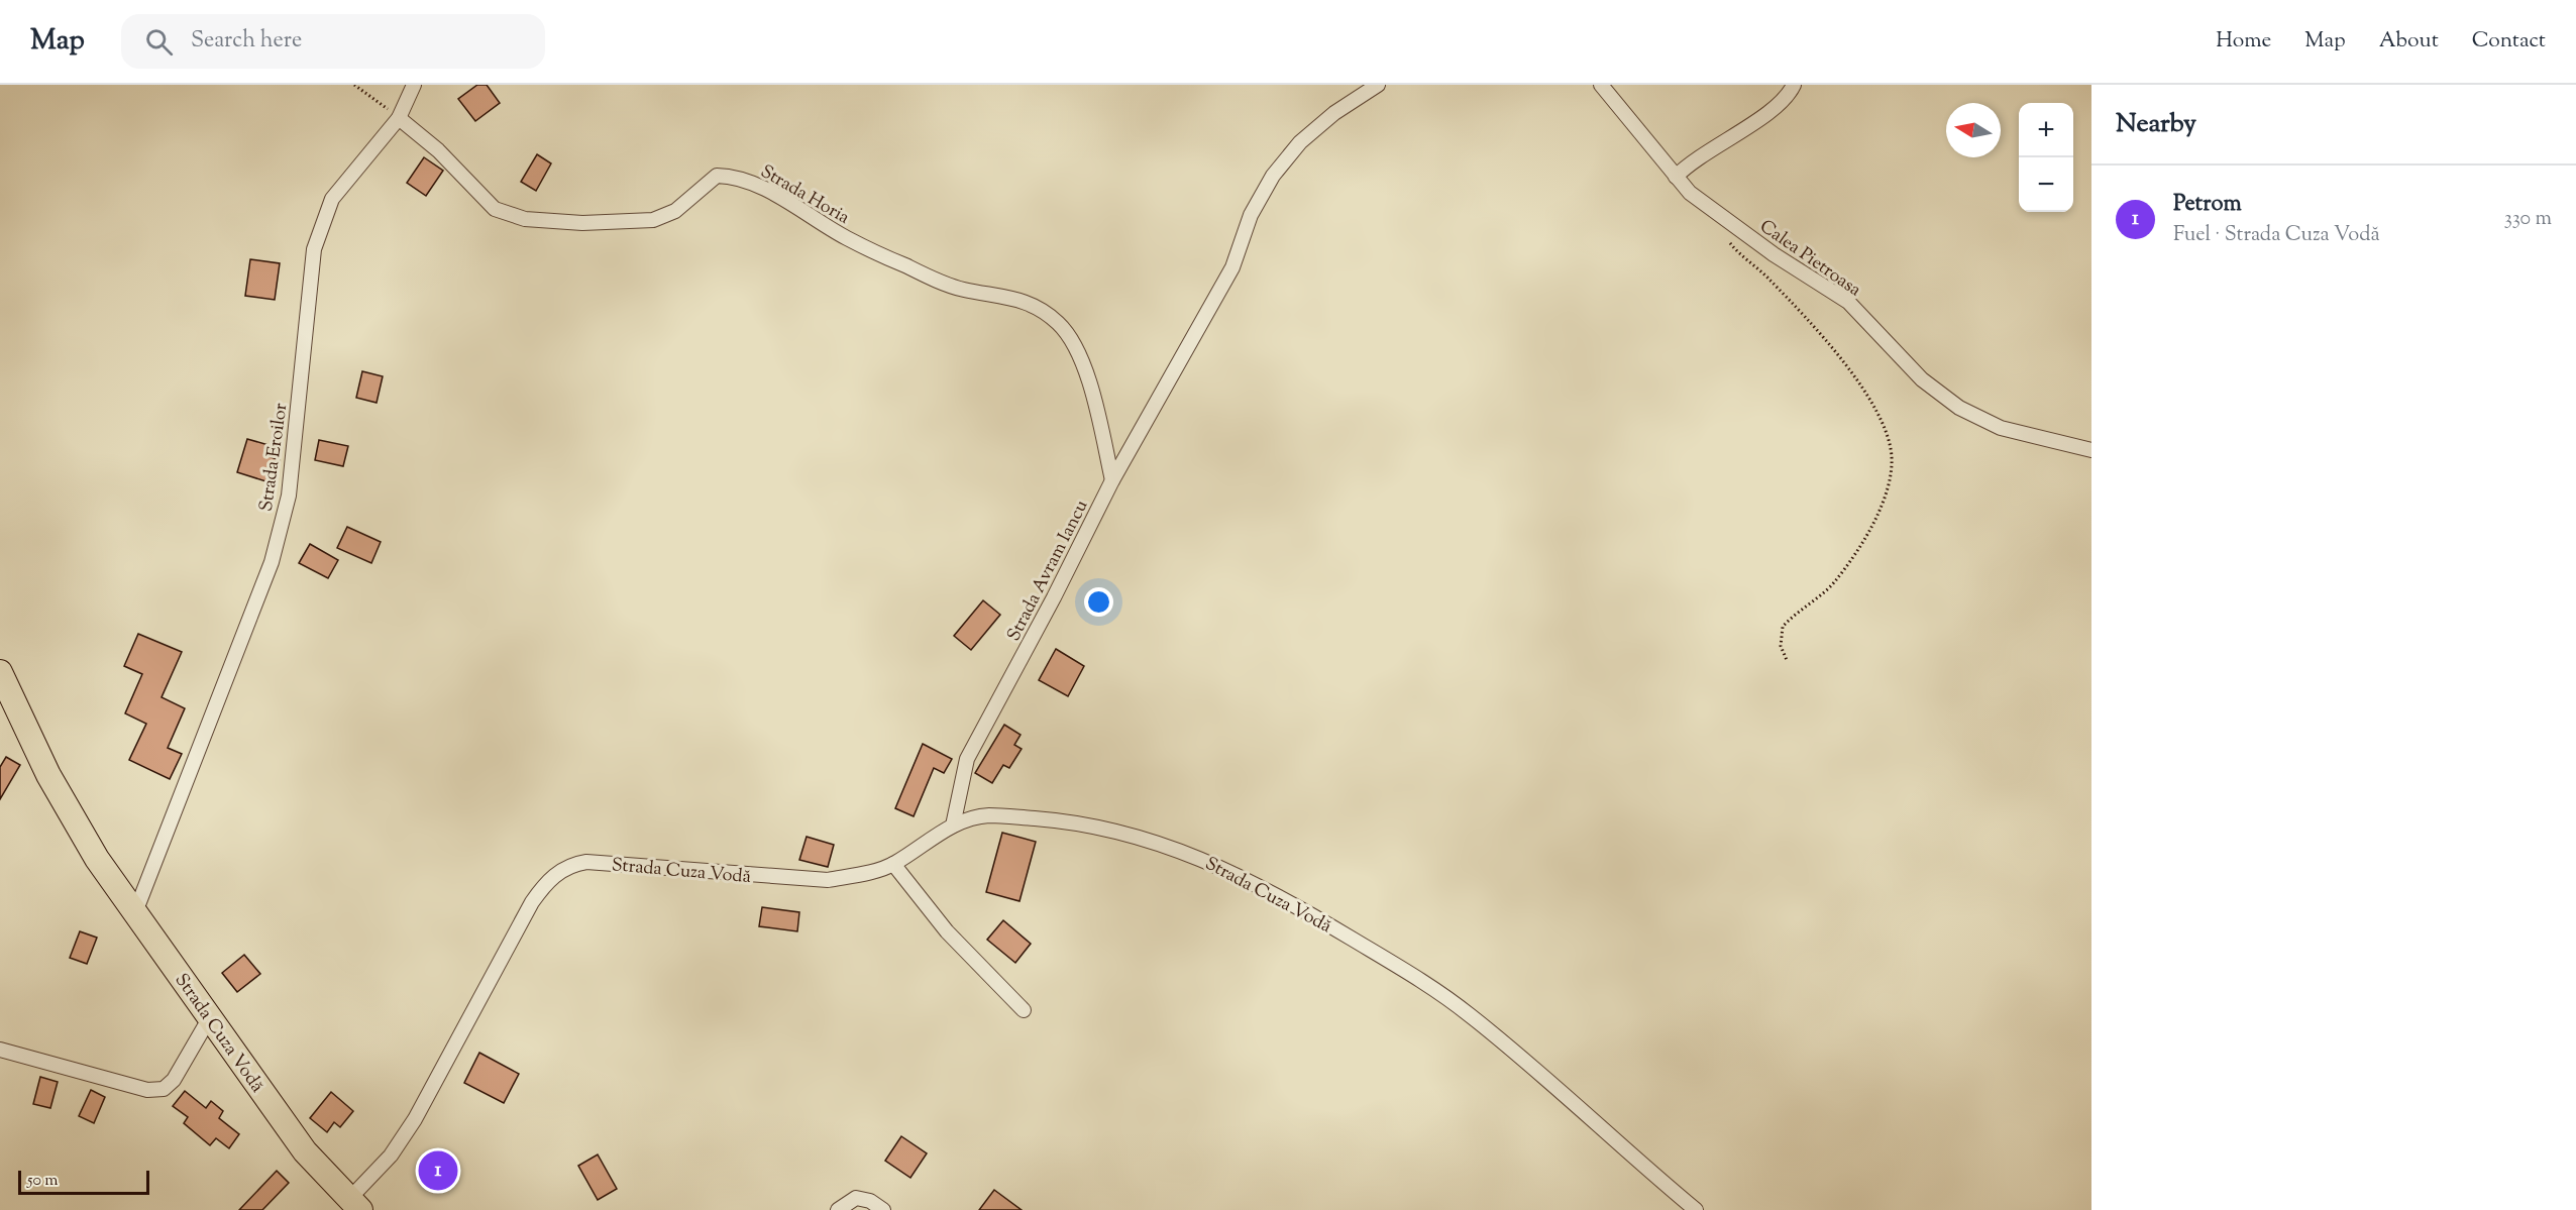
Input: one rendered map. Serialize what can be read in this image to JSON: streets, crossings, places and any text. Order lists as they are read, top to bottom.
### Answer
{
  "streets": {
    "highway": ["Strada Cuza Vodă"],
    "street": [
      "Strada Horia",
      "Calea Pietroasa",
      "Strada Eroilor",
      "Strada Avram Iancu"
    ]
  },
  "crossings": [
    ["Strada Horia", "Strada Eroilor"],
    ["Strada Horia", "Strada Avram Iancu"],
    ["Strada Eroilor", "Strada Cuza Vodă"],
    ["Strada Avram Iancu", "Strada Cuza Vodă"]
  ],
  "scale_bar": "50 m",
  "north": "left",
  "page": {
    "header": "Map",
    "search": "Search here",
    "nav": [
      "Home",
      "Map",
      "About",
      "Contact"
    ],
    "heading": "Nearby",
    "map_buttons": ["+", "−"],
    "list": [
      {
        "mark": "1",
        "name": "Petrom",
        "note": "Fuel · Strada Cuza Vodă",
        "value": "330 m"
      }
    ],
    "pins": "1",
    "scale": "50 m"
  }
}
